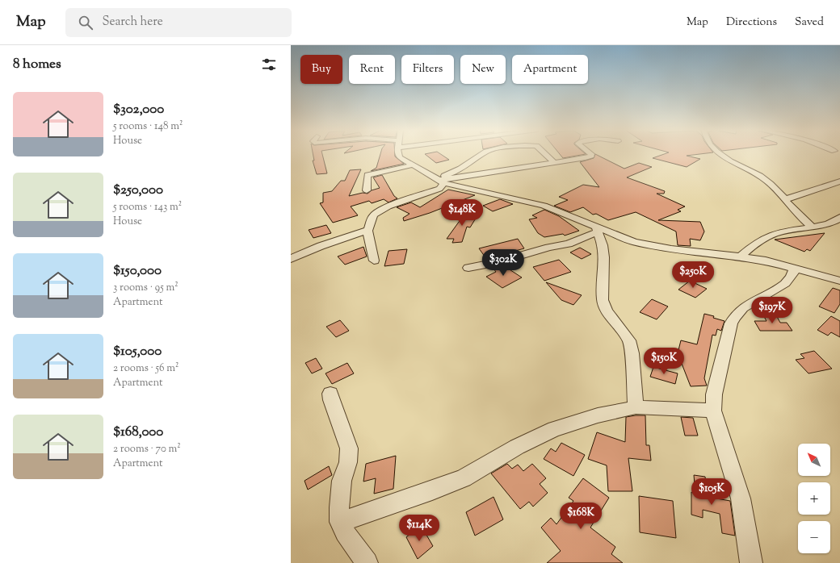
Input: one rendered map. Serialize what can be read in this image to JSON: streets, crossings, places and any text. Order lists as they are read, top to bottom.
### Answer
{
  "north": "top left",
  "page": {
    "header": "Map",
    "search": "Search here",
    "nav": ["Map", "Directions", "Saved"],
    "heading": "8 homes",
    "chip": [
      "Buy",
      "Rent",
      "Filters",
      "New",
      "Apartment"
    ],
    "list": [
      {
        "name": "$302,000",
        "note": "5 rooms · 148 m² · House"
      },
      {
        "name": "$250,000",
        "note": "5 rooms · 143 m² · House"
      },
      {
        "name": "$150,000",
        "note": "3 rooms · 95 m² · Apartment"
      },
      {
        "name": "$105,000",
        "note": "2 rooms · 56 m² · Apartment"
      },
      {
        "name": "$168,000",
        "note": "2 rooms · 70 m² · Apartment"
      }
    ],
    "price": [
      "$148K",
      "$302K",
      "$250K",
      "$197K",
      "$150K",
      "$105K",
      "$168K",
      "$114K"
    ],
    "map_buttons": ["+", "−"]
  }
}
